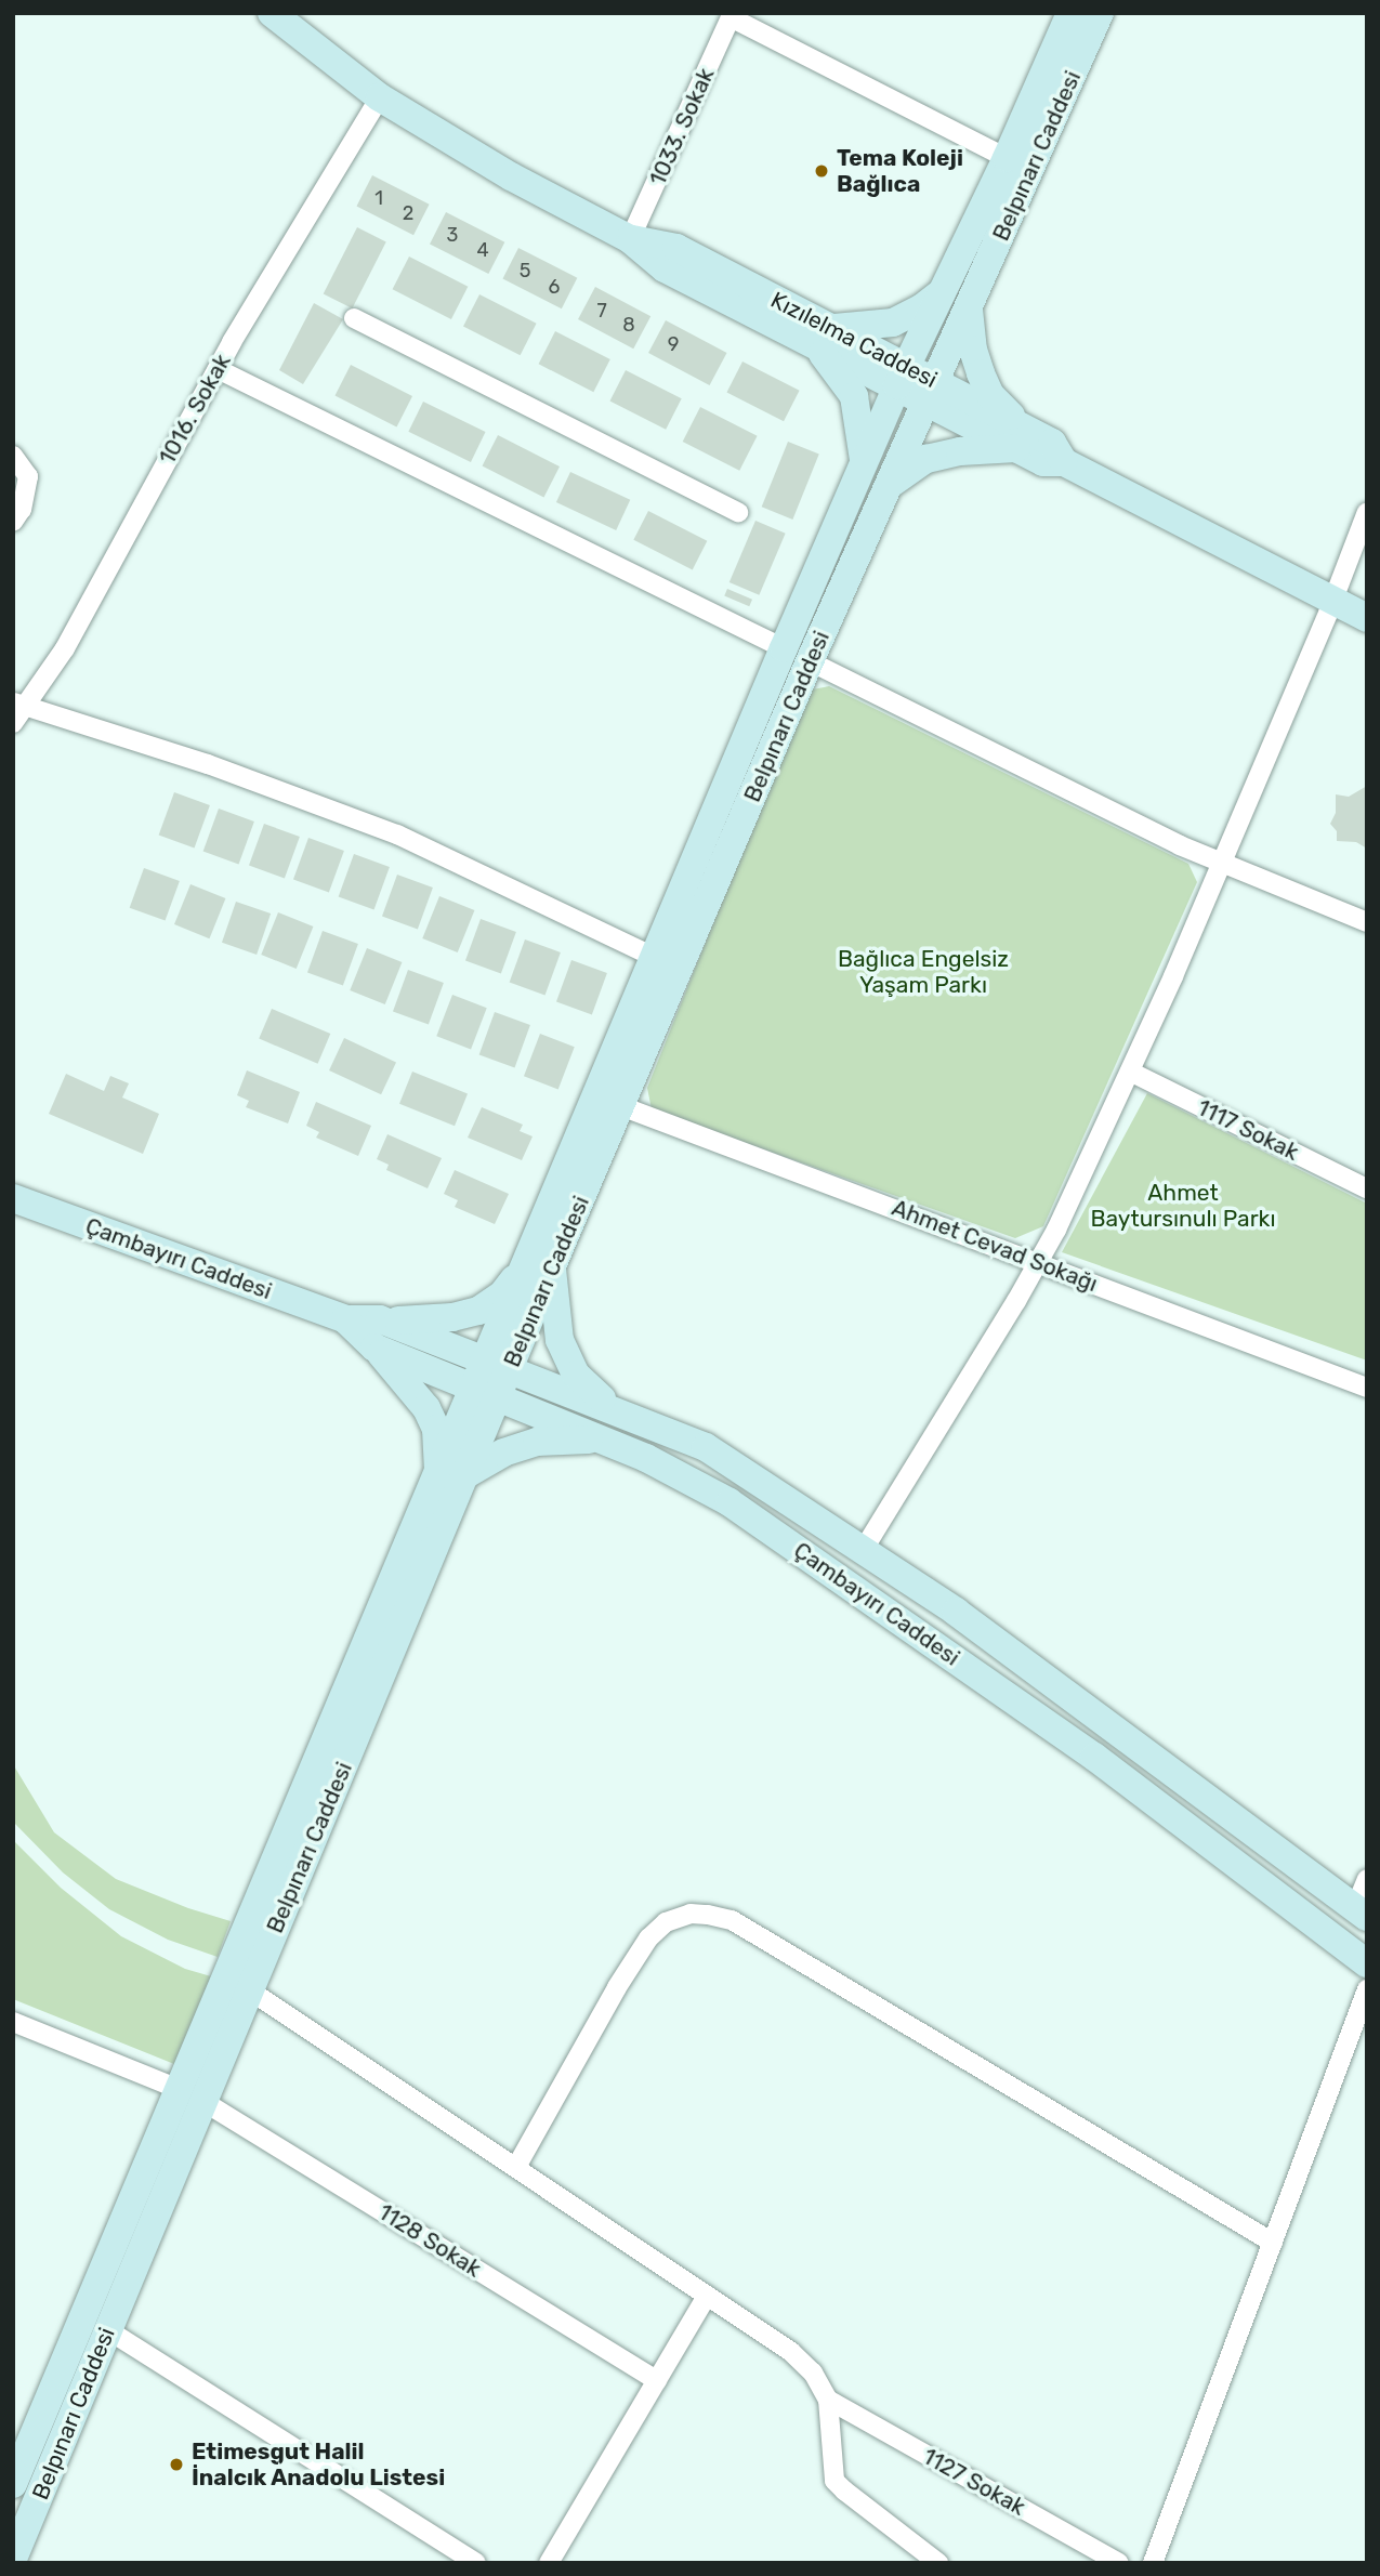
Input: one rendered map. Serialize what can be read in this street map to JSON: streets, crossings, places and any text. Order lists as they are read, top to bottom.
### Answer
{
  "streets": {
    "street": [
      "1033. Sokak",
      "Belpınarı Caddesi",
      "Kızılelma Caddesi",
      "1016. Sokak",
      "1117 Sokak",
      "Ahmet Cevad Sokağı",
      "Çambayırı Caddesi",
      "1128 Sokak",
      "1127 Sokak"
    ]
  },
  "crossings": [
    ["1033. Sokak", "Kızılelma Caddesi"],
    ["Belpınarı Caddesi", "Kızılelma Caddesi"],
    ["Belpınarı Caddesi", "Ahmet Cevad Sokağı"],
    ["Belpınarı Caddesi", "Çambayırı Caddesi"],
    ["Belpınarı Caddesi", "1128 Sokak"],
    ["Kızılelma Caddesi", "1016. Sokak"]
  ],
  "parks": ["Bağlıca Engelsiz Yaşam Parkı", "Ahmet Baytursınulı Parkı"],
  "places": ["Tema Koleji Bağlıca", "Etimesgut Halil İnalcık Anadolu Listesi"],
  "house_numbers": [
    "1",
    "2",
    "3",
    "4",
    "5",
    "6",
    "7",
    "8",
    "9"
  ]
}
